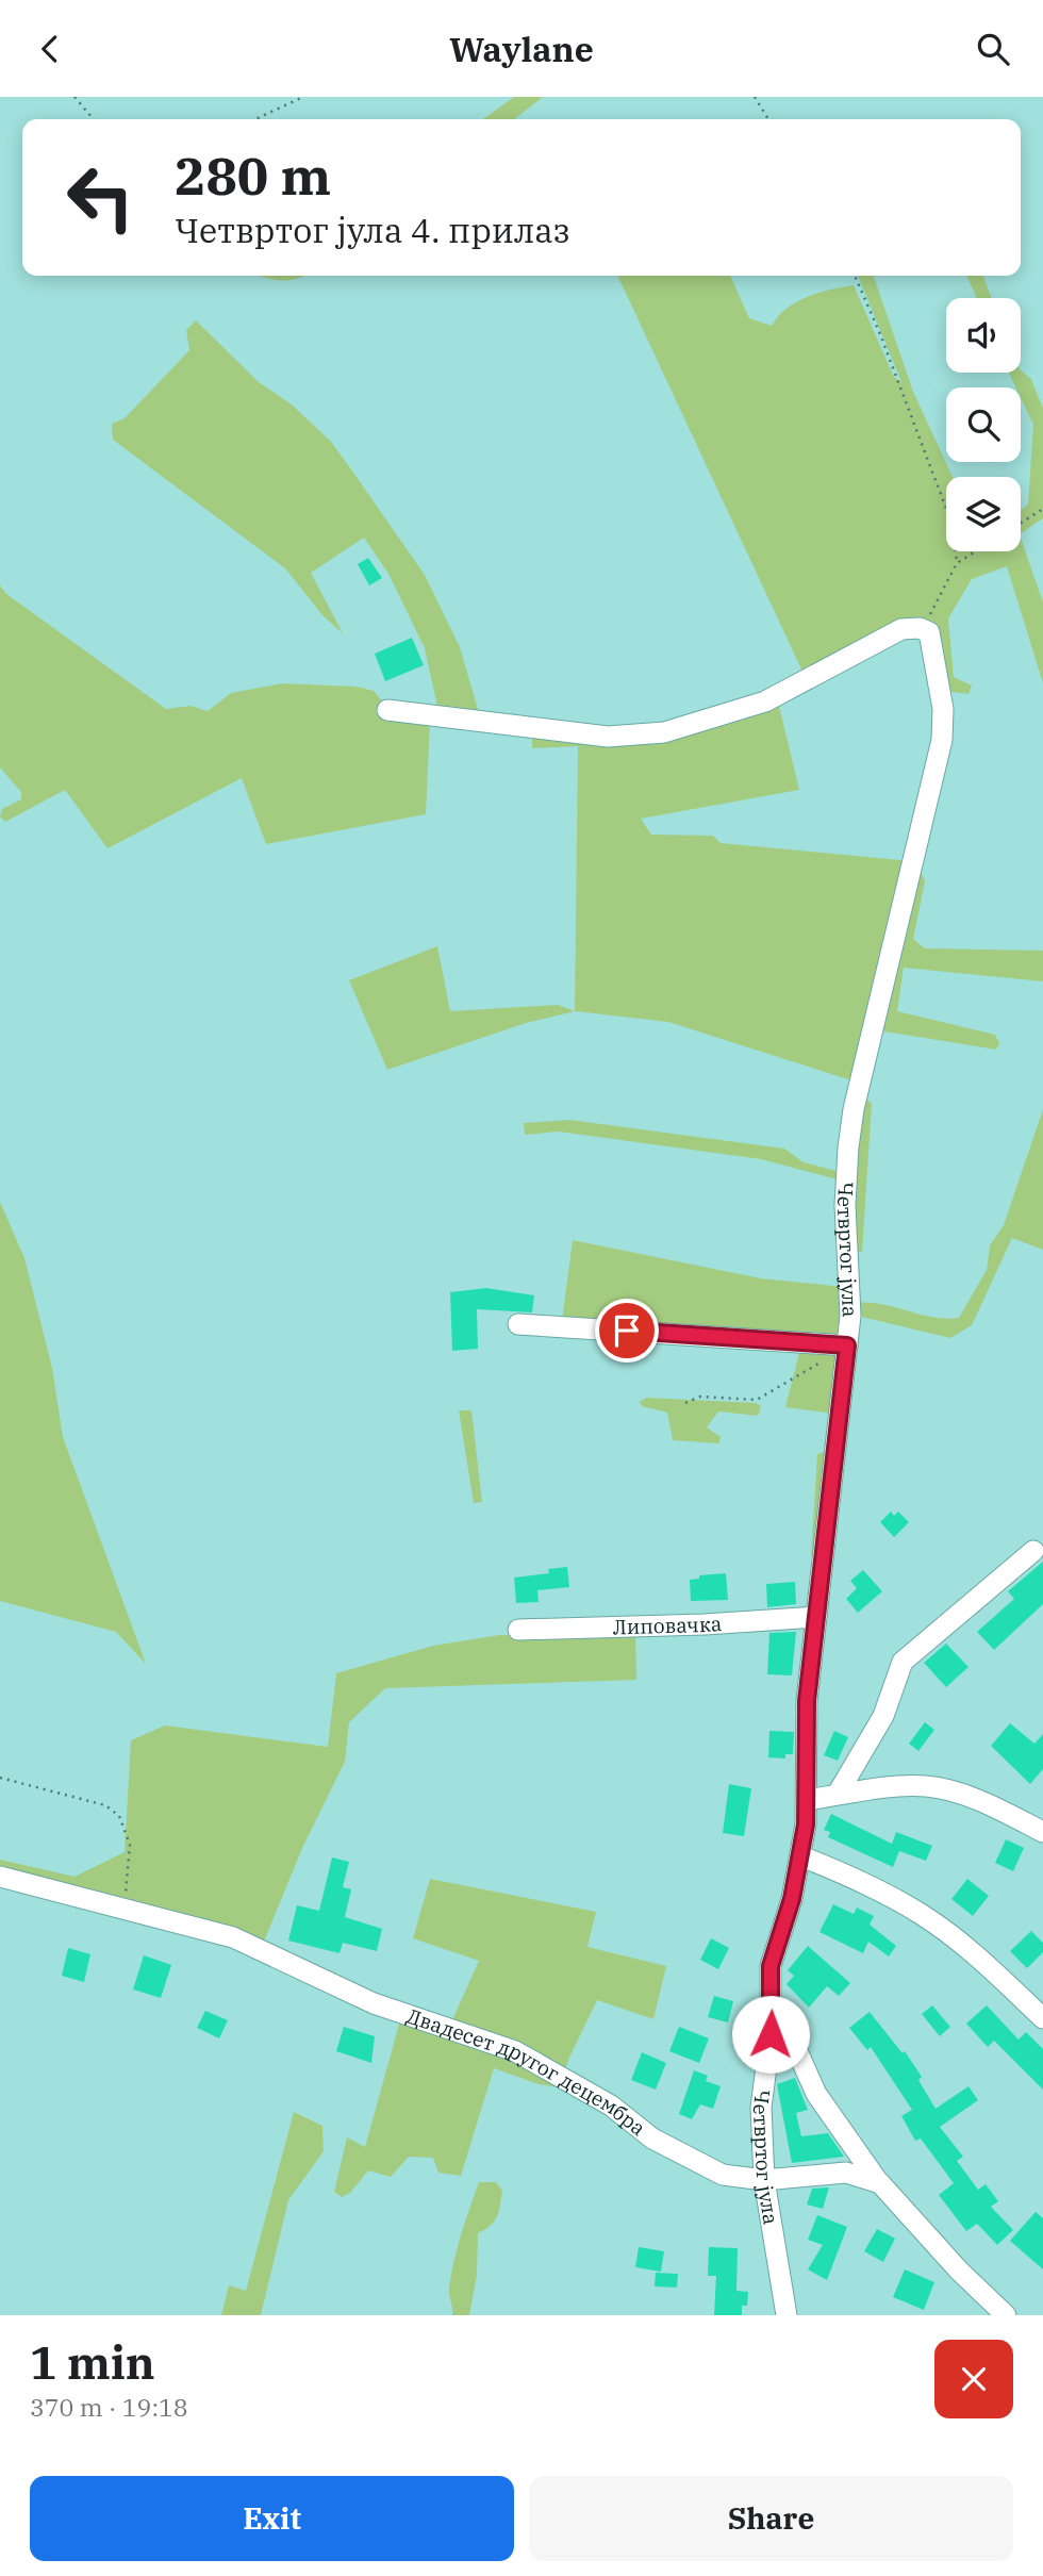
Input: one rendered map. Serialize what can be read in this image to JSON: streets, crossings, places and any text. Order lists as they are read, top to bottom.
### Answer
{
  "streets": {
    "street": ["Четвртог јула", "Липовачка", "Двадесет другог децембра"]
  },
  "crossings": [
    ["Четвртог јула", "Липовачка"],
    ["Четвртог јула", "Двадесет другог децембра"]
  ],
  "page": {
    "header": "Waylane",
    "turn": ["280 m", "Четвртог јула 4. прилаз"],
    "heading": ["1 min", "370 m · 19:18"],
    "buttons": ["Exit", "Share"]
  }
}
